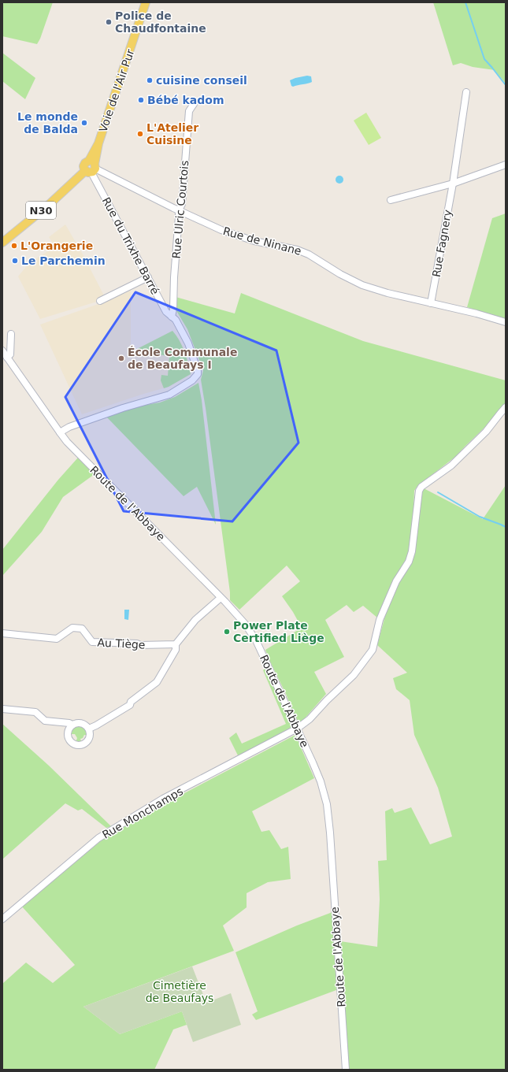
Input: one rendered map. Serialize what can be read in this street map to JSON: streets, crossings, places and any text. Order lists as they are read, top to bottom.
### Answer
{
  "streets": {
    "main road": ["Voie de l'Air Pur", "N30"],
    "street": [
      "Rue Ulric Courtois",
      "Rue de Ninane",
      "Rue Fagnery",
      "Rue du Trixhe Barré",
      "Route de l'Abbaye",
      "Au Tiège",
      "Rue Monchamps"
    ]
  },
  "crossings": [
    ["Voie de l'Air Pur", "N30"],
    ["Voie de l'Air Pur", "Rue de Ninane"],
    ["Voie de l'Air Pur", "Rue du Trixhe Barré"],
    ["Rue Ulric Courtois", "Rue de Ninane"],
    ["Rue Ulric Courtois", "Rue du Trixhe Barré"],
    ["N30", "Rue de Ninane"],
    ["N30", "Rue du Trixhe Barré"],
    ["Rue de Ninane", "Rue Fagnery"],
    ["Rue de Ninane", "Rue du Trixhe Barré"],
    ["Rue du Trixhe Barré", "Route de l'Abbaye"],
    ["Route de l'Abbaye", "Rue Monchamps"]
  ],
  "parks": ["Cimetière de Beaufays"],
  "places": [
    "Police de Chaudfontaine",
    "cuisine conseil",
    "Bébé kadom",
    "Le monde de Balda",
    "L'Atelier Cuisine",
    "L'Orangerie",
    "Le Parchemin",
    "École Communale de Beaufays I",
    "Power Plate Certified Liège"
  ]
}
